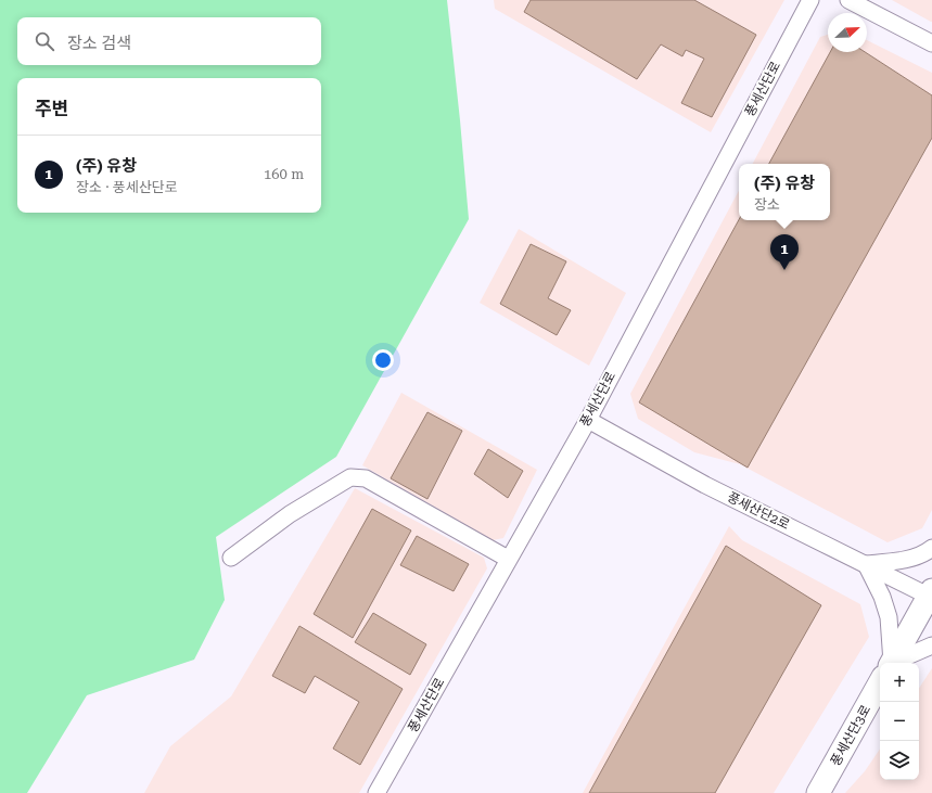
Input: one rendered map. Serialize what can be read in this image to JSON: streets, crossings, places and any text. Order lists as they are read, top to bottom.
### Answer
{
  "streets": {
    "street": ["풍세산단로", "풍세산단2로", "풍세산단3로"]
  },
  "crossings": [
    ["풍세산단로", "풍세산단2로"],
    ["풍세산단2로", "풍세산단3로"]
  ],
  "north": "top right",
  "page": {
    "search": "장소 검색",
    "heading": "주변",
    "list": [
      {
        "mark": "1",
        "name": "(주) 유창",
        "note": "장소 · 풍세산단로",
        "value": "160 m"
      }
    ],
    "popup": ["(주) 유창", "장소"],
    "pins": "1",
    "map_buttons": ["+", "−"]
  }
}
